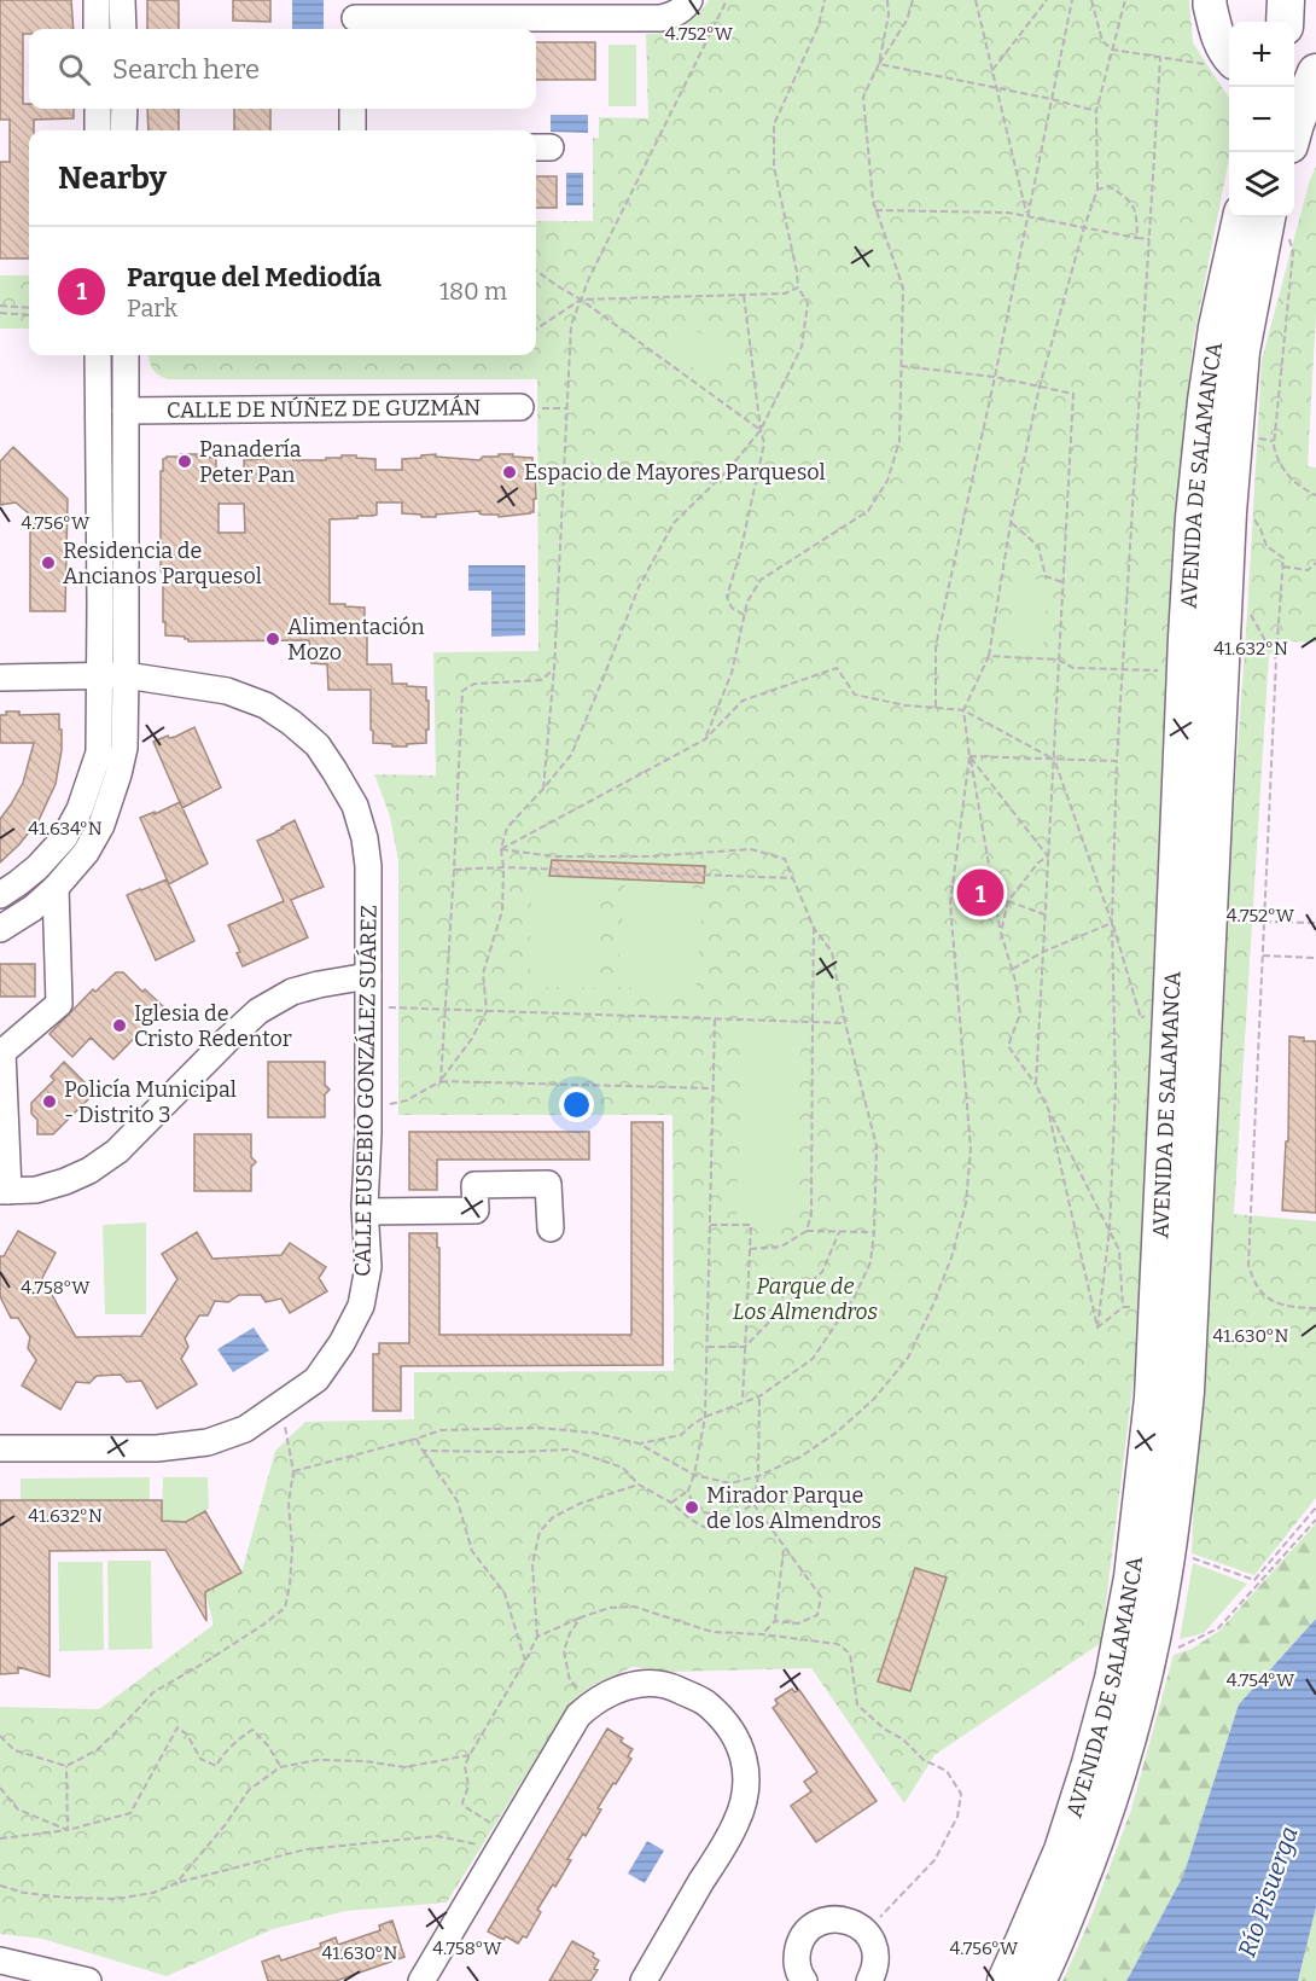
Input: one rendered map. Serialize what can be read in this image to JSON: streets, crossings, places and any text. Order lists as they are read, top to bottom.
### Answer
{
  "streets": {
    "highway": ["AVENIDA DE SALAMANCA"],
    "street": ["CALLE DE NÚÑEZ DE GUZMÁN", "CALLE EUSEBIO GONZÁLEZ SUÁREZ"]
  },
  "water": ["Río Pisuerga"],
  "parks": ["Parque de Los Almendros"],
  "places": [
    "Panadería Peter Pan",
    "Espacio de Mayores Parquesol",
    "Residencia de Ancianos Parquesol",
    "Alimentación Mozo",
    "Iglesia de Cristo Redentor",
    "Policía Municipal - Distrito 3",
    "Mirador Parque de los Almendros"
  ],
  "page": {
    "map_buttons": ["+", "−"],
    "search": "Search here",
    "heading": "Nearby",
    "list": [
      {
        "mark": "1",
        "name": "Parque del Mediodía",
        "note": "Park",
        "value": "180 m"
      }
    ],
    "pins": "1"
  },
  "coordinates": [
    "4.752°W",
    "4.756°W",
    "41.632°N",
    "41.634°N",
    "4.758°W",
    "41.630°N",
    "4.754°W"
  ]
}
